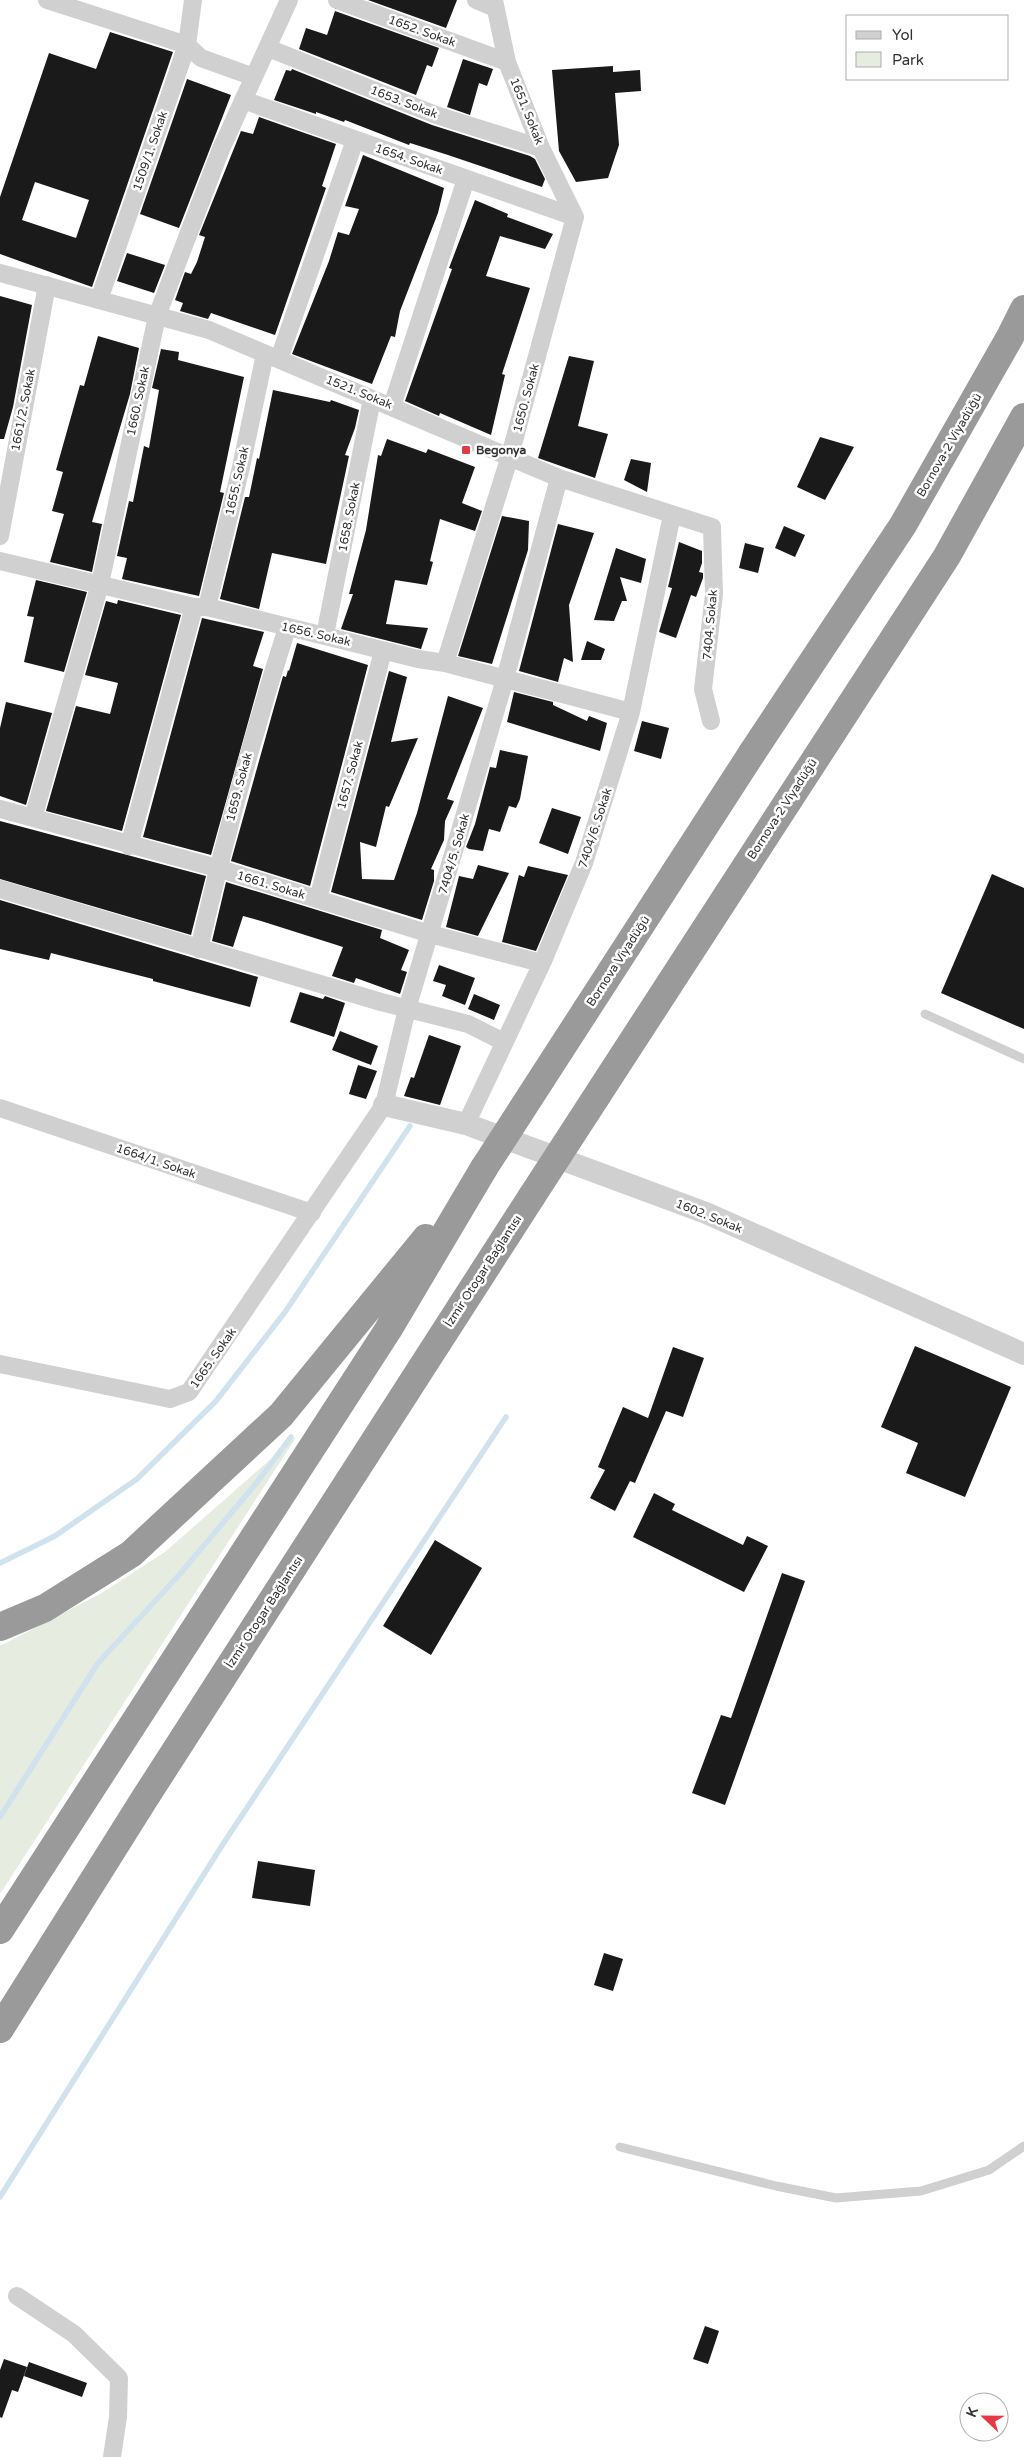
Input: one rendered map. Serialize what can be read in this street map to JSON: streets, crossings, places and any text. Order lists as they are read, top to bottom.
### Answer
{
  "streets": {
    "highway": ["Bornova-2 Viyadüğü", "Bornova Viyadüğü", "İzmir Otogar Bağlantısı"],
    "street": [
      "1652. Sokak",
      "1653. Sokak",
      "1651. Sokak",
      "1509/1. Sokak",
      "1654. Sokak",
      "1521. Sokak",
      "1650. Sokak",
      "1660. Sokak",
      "1661/2. Sokak",
      "1655. Sokak",
      "1658. Sokak",
      "7404. Sokak",
      "1656. Sokak",
      "1657. Sokak",
      "1659. Sokak",
      "7404/6. Sokak",
      "7404/5. Sokak",
      "1661. Sokak",
      "1664/1. Sokak",
      "1602. Sokak",
      "1665. Sokak"
    ]
  },
  "crossings": [
    ["1652. Sokak", "1651. Sokak"],
    ["1653. Sokak", "1651. Sokak"],
    ["1653. Sokak", "1660. Sokak"],
    ["1651. Sokak", "1654. Sokak"],
    ["1651. Sokak", "1650. Sokak"],
    ["1509/1. Sokak", "1521. Sokak"],
    ["1654. Sokak", "1650. Sokak"],
    ["1654. Sokak", "1660. Sokak"],
    ["1654. Sokak", "1655. Sokak"],
    ["1521. Sokak", "1650. Sokak"],
    ["1521. Sokak", "1660. Sokak"],
    ["1521. Sokak", "1661/2. Sokak"],
    ["1521. Sokak", "1655. Sokak"],
    ["1521. Sokak", "1658. Sokak"],
    ["1521. Sokak", "7404. Sokak"],
    ["1521. Sokak", "7404/6. Sokak"],
    ["1521. Sokak", "7404/5. Sokak"],
    ["1650. Sokak", "1656. Sokak"],
    ["1660. Sokak", "1656. Sokak"],
    ["1660. Sokak", "1661. Sokak"],
    ["Bornova-2 Viyadüğü", "Bornova Viyadüğü"],
    ["Bornova-2 Viyadüğü", "İzmir Otogar Bağlantısı"],
    ["1655. Sokak", "1656. Sokak"],
    ["1655. Sokak", "1661. Sokak"],
    ["1658. Sokak", "1656. Sokak"],
    ["1656. Sokak", "1657. Sokak"],
    ["1656. Sokak", "1659. Sokak"],
    ["1656. Sokak", "7404/6. Sokak"],
    ["1656. Sokak", "7404/5. Sokak"],
    ["1657. Sokak", "1661. Sokak"],
    ["1659. Sokak", "1661. Sokak"],
    ["7404/6. Sokak", "1661. Sokak"],
    ["7404/6. Sokak", "1602. Sokak"],
    ["7404/5. Sokak", "1661. Sokak"],
    ["7404/5. Sokak", "1664/1. Sokak"],
    ["7404/5. Sokak", "1602. Sokak"],
    ["7404/5. Sokak", "1665. Sokak"],
    ["1664/1. Sokak", "1665. Sokak"]
  ],
  "places": {
    "transit": ["Begonya"]
  },
  "legend": ["Yol", "Park"],
  "north": "left"
}
